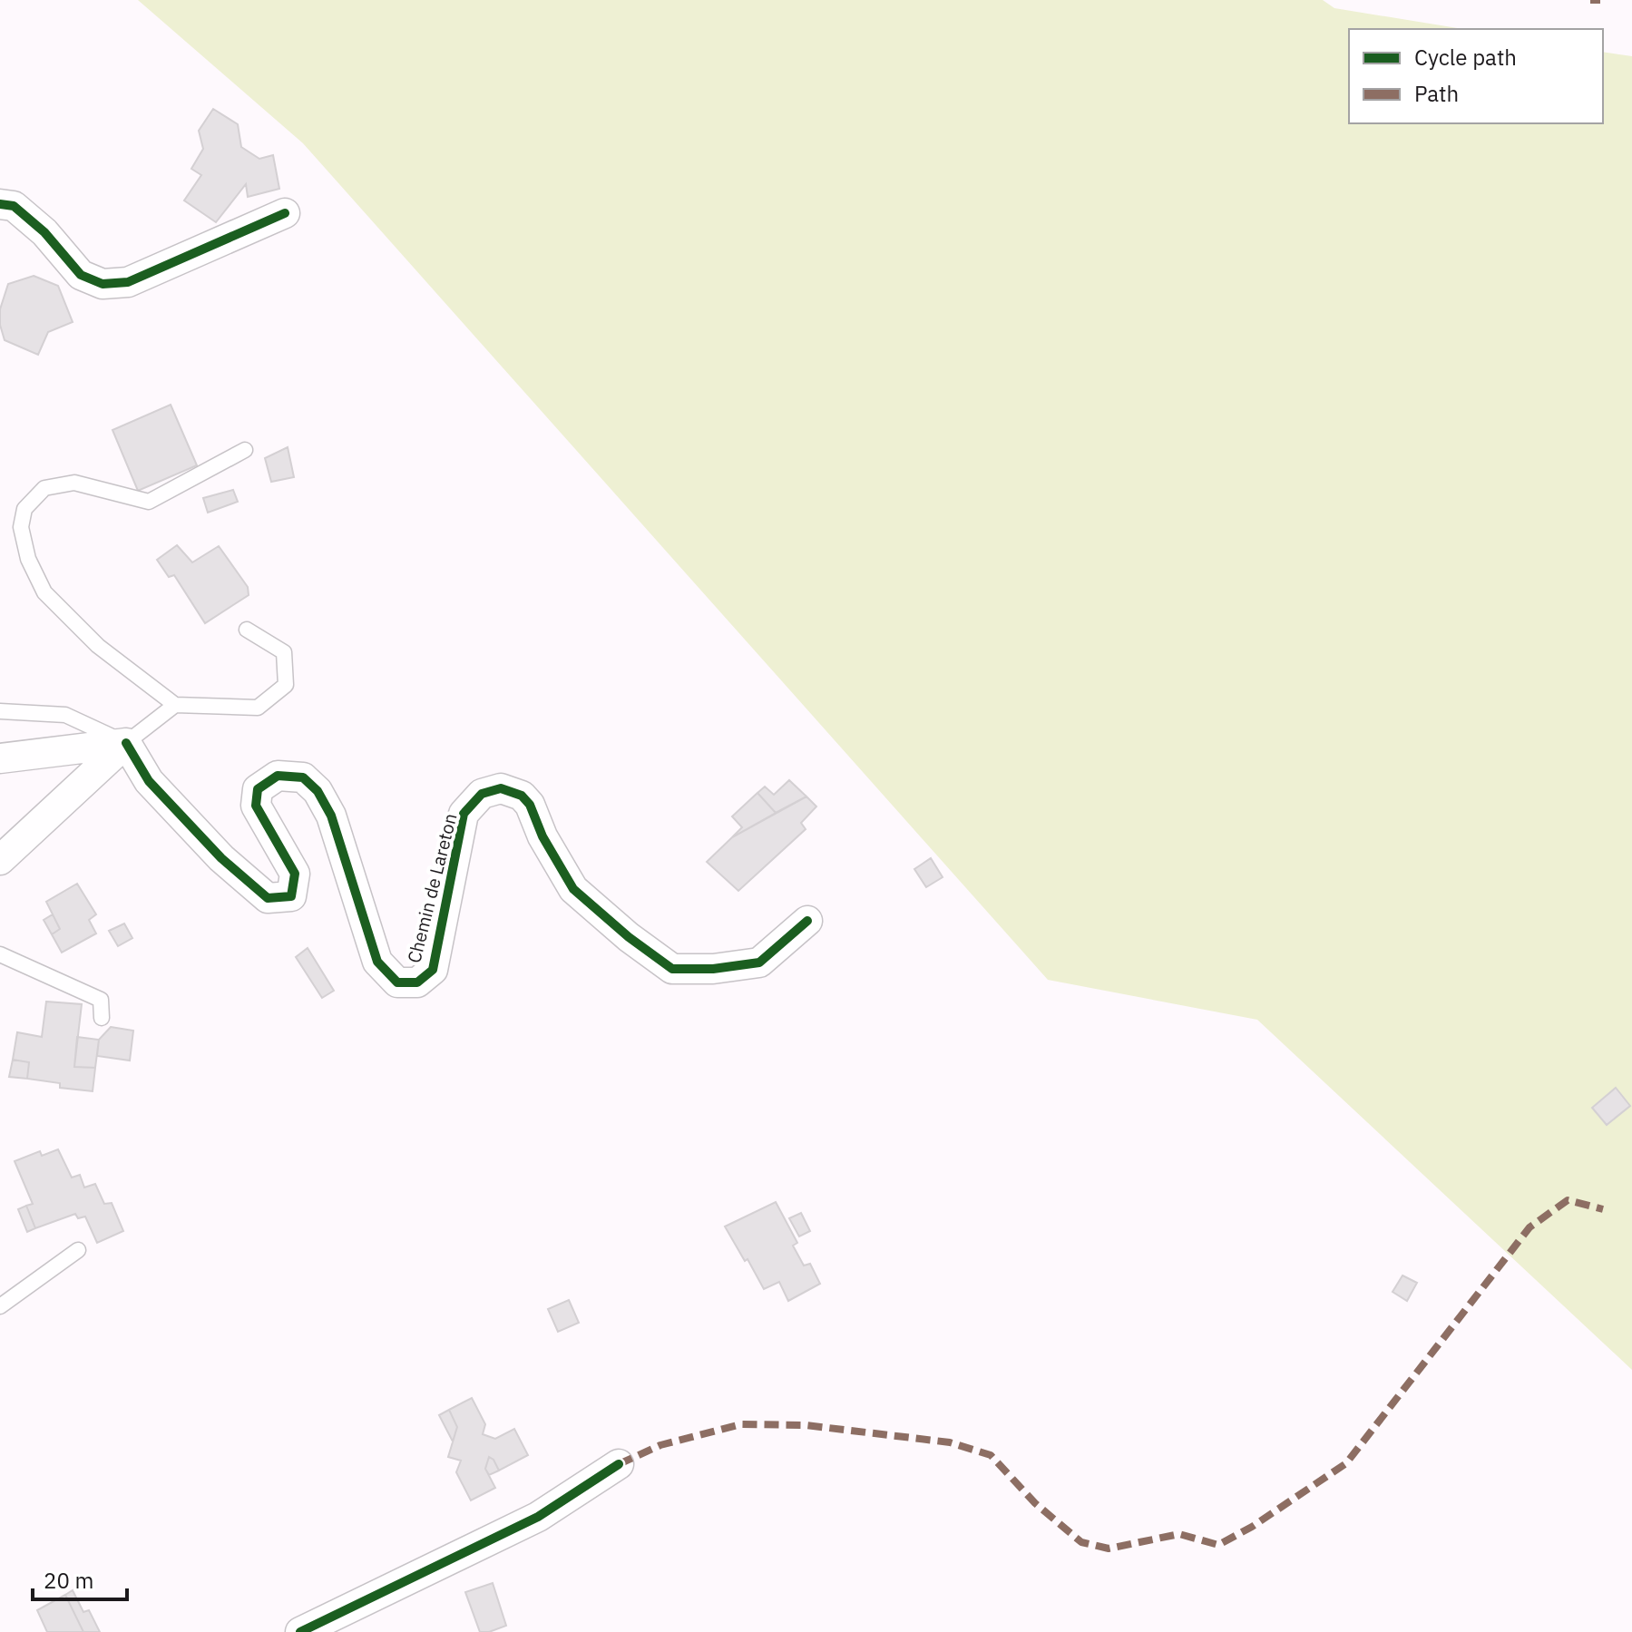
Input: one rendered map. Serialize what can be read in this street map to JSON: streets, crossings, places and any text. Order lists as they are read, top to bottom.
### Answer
{
  "streets": {
    "street": ["Chemin de Lareton"]
  },
  "legend": ["Cycle path", "Path"],
  "scale_bar": "20 m"
}
